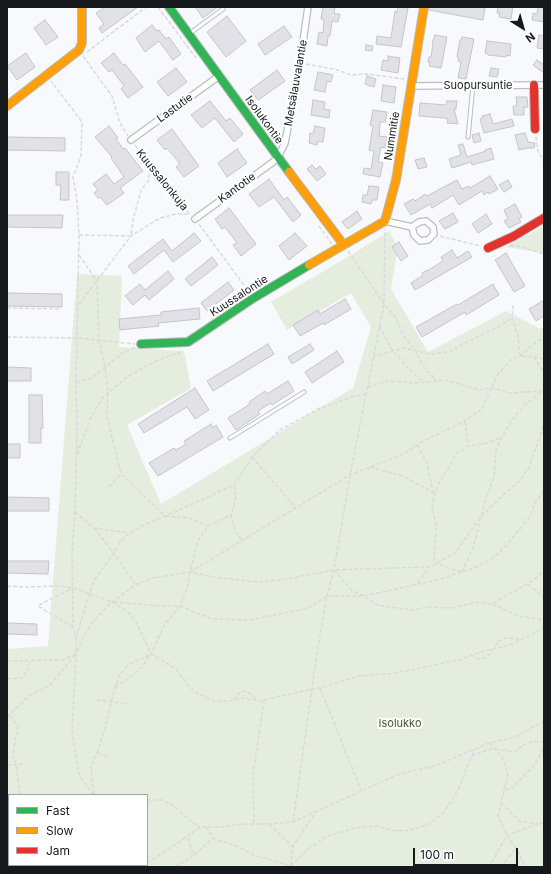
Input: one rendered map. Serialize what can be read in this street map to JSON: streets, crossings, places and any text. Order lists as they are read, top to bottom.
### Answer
{
  "streets": {
    "street": [
      "Metsälauvalantie",
      "Suopursuntie",
      "Lastutie",
      "Isolukontie",
      "Nummitie",
      "Kantotie",
      "Kuussalontie"
    ],
    "path": ["Kuussalonkuja"]
  },
  "crossings": [
    ["Metsälauvalantie", "Isolukontie"],
    ["Metsälauvalantie", "Kantotie"],
    ["Suopursuntie", "Nummitie"],
    ["Lastutie", "Isolukontie"],
    ["Lastutie", "Kuussalonkuja"],
    ["Isolukontie", "Kantotie"],
    ["Isolukontie", "Kuussalontie"],
    ["Kuussalonkuja", "Kantotie"],
    ["Kuussalonkuja", "Kuussalontie"]
  ],
  "parks": ["Isolukko"],
  "legend": ["Fast", "Slow", "Jam"],
  "scale_bar": "100 m",
  "north": "bottom right"
}
